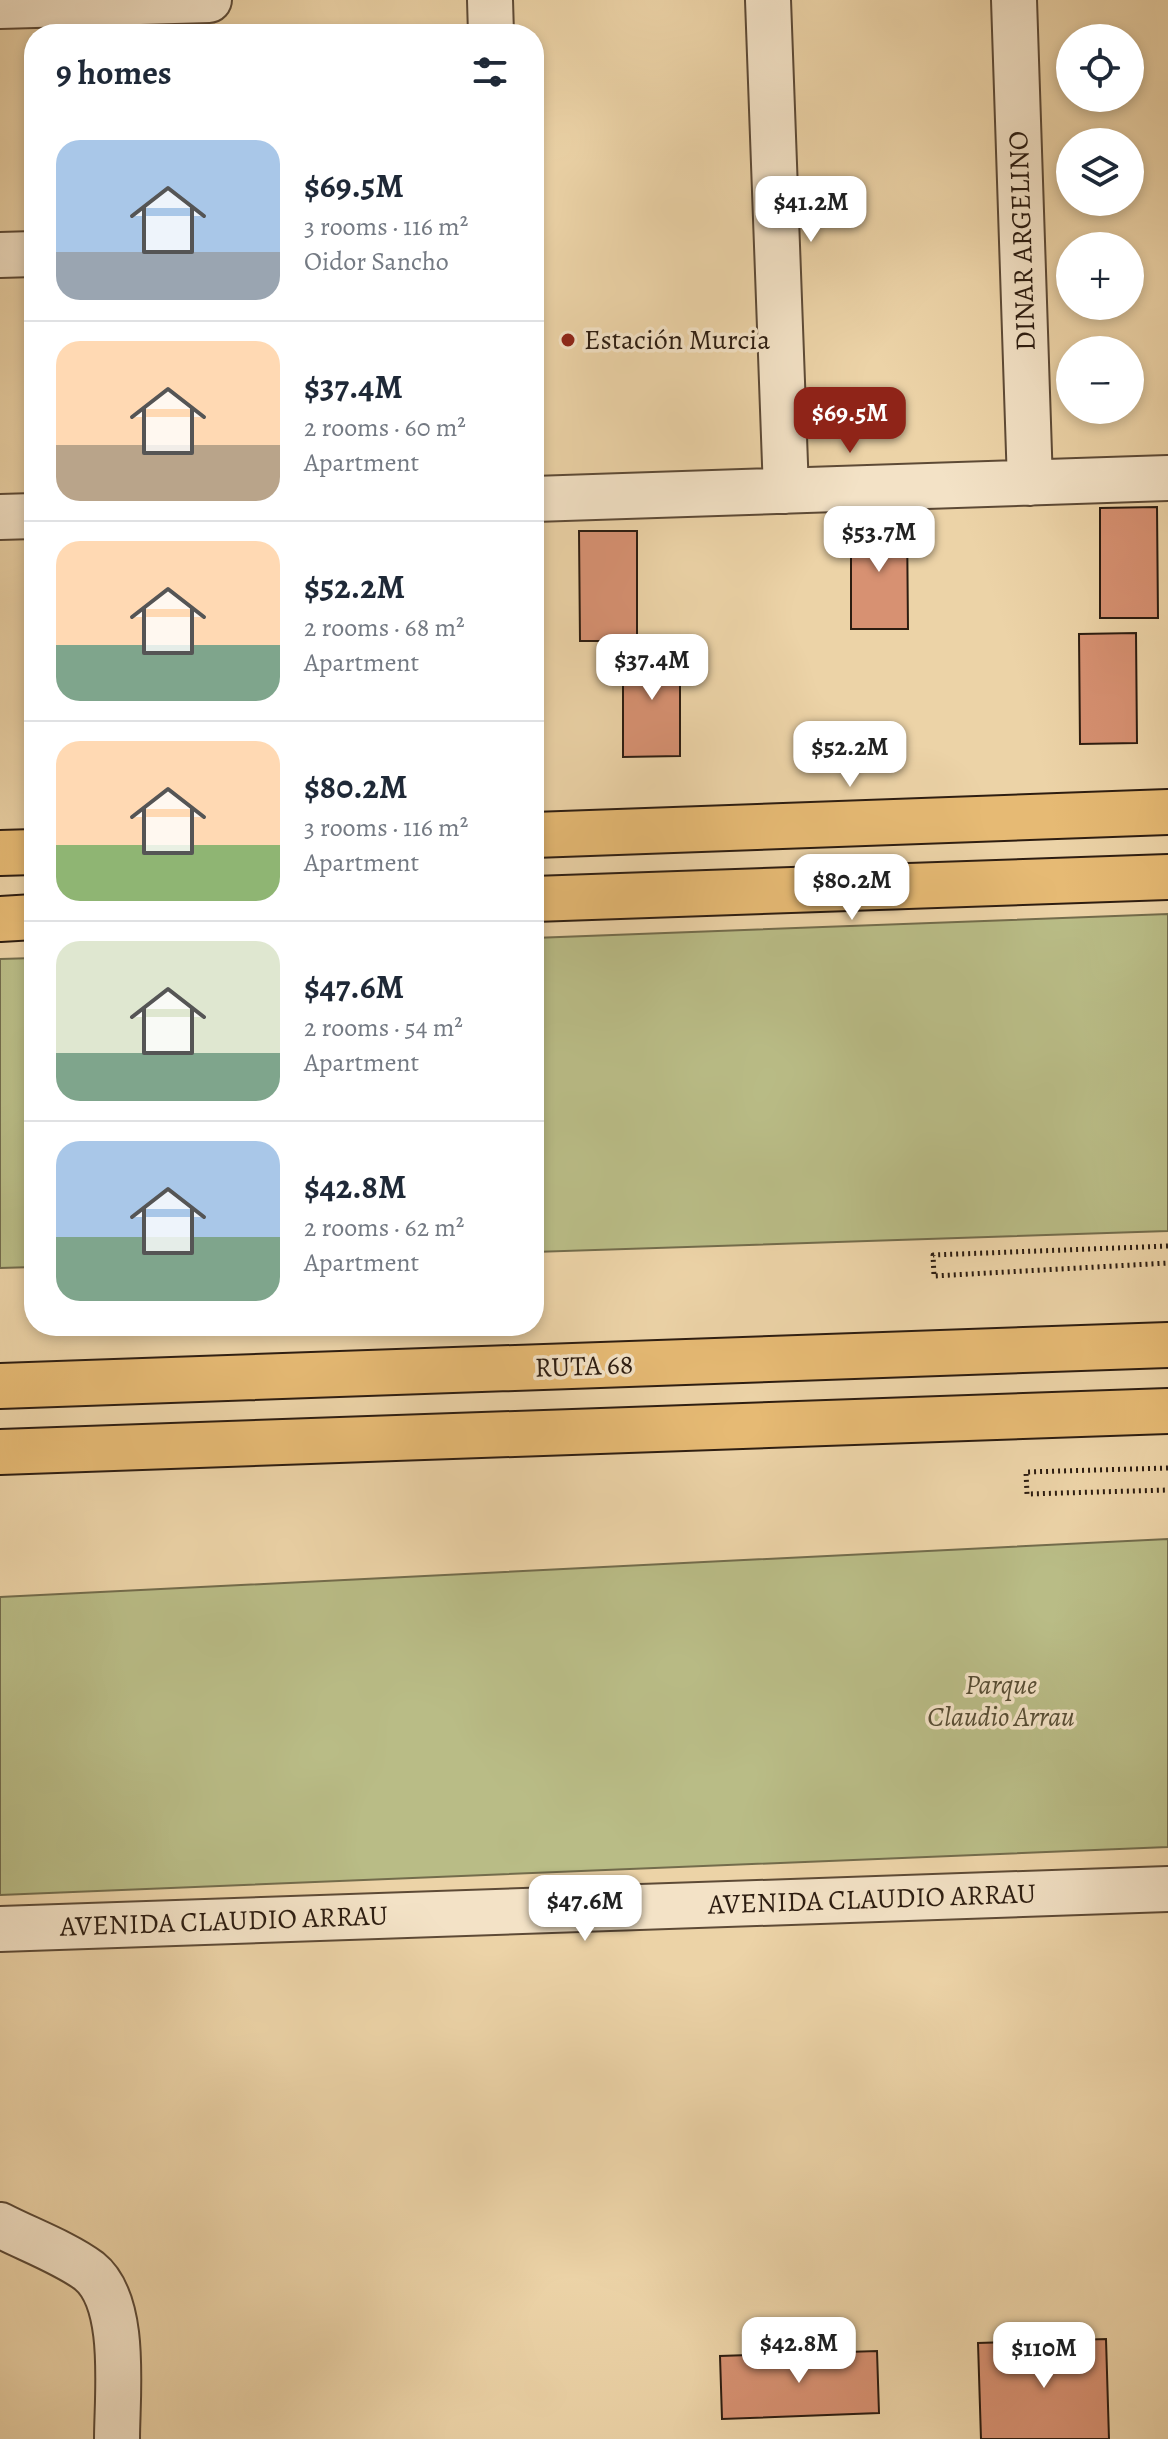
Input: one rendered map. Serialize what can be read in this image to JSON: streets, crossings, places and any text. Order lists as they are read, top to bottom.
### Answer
{
  "streets": {
    "main road": ["RUTA 68"],
    "street": ["DINAR ARGELINO", "AVENIDA CLAUDIO ARRAU"]
  },
  "parks": ["Parque Claudio Arrau"],
  "places": ["Estación Murcia"],
  "page": {
    "map_buttons": ["+", "−"],
    "heading": "9 homes",
    "list": [
      {
        "name": "$69.5M",
        "note": "3 rooms · 116 m² · Oidor Sancho"
      },
      {
        "name": "$37.4M",
        "note": "2 rooms · 60 m² · Apartment"
      },
      {
        "name": "$52.2M",
        "note": "2 rooms · 68 m² · Apartment"
      },
      {
        "name": "$80.2M",
        "note": "3 rooms · 116 m² · Apartment"
      },
      {
        "name": "$47.6M",
        "note": "2 rooms · 54 m² · Apartment"
      },
      {
        "name": "$42.8M",
        "note": "2 rooms · 62 m² · Apartment"
      }
    ],
    "price": [
      "$41.2M",
      "$69.5M",
      "$53.7M",
      "$37.4M",
      "$52.2M",
      "$80.2M",
      "$47.6M",
      "$42.8M",
      "$110M"
    ]
  }
}
